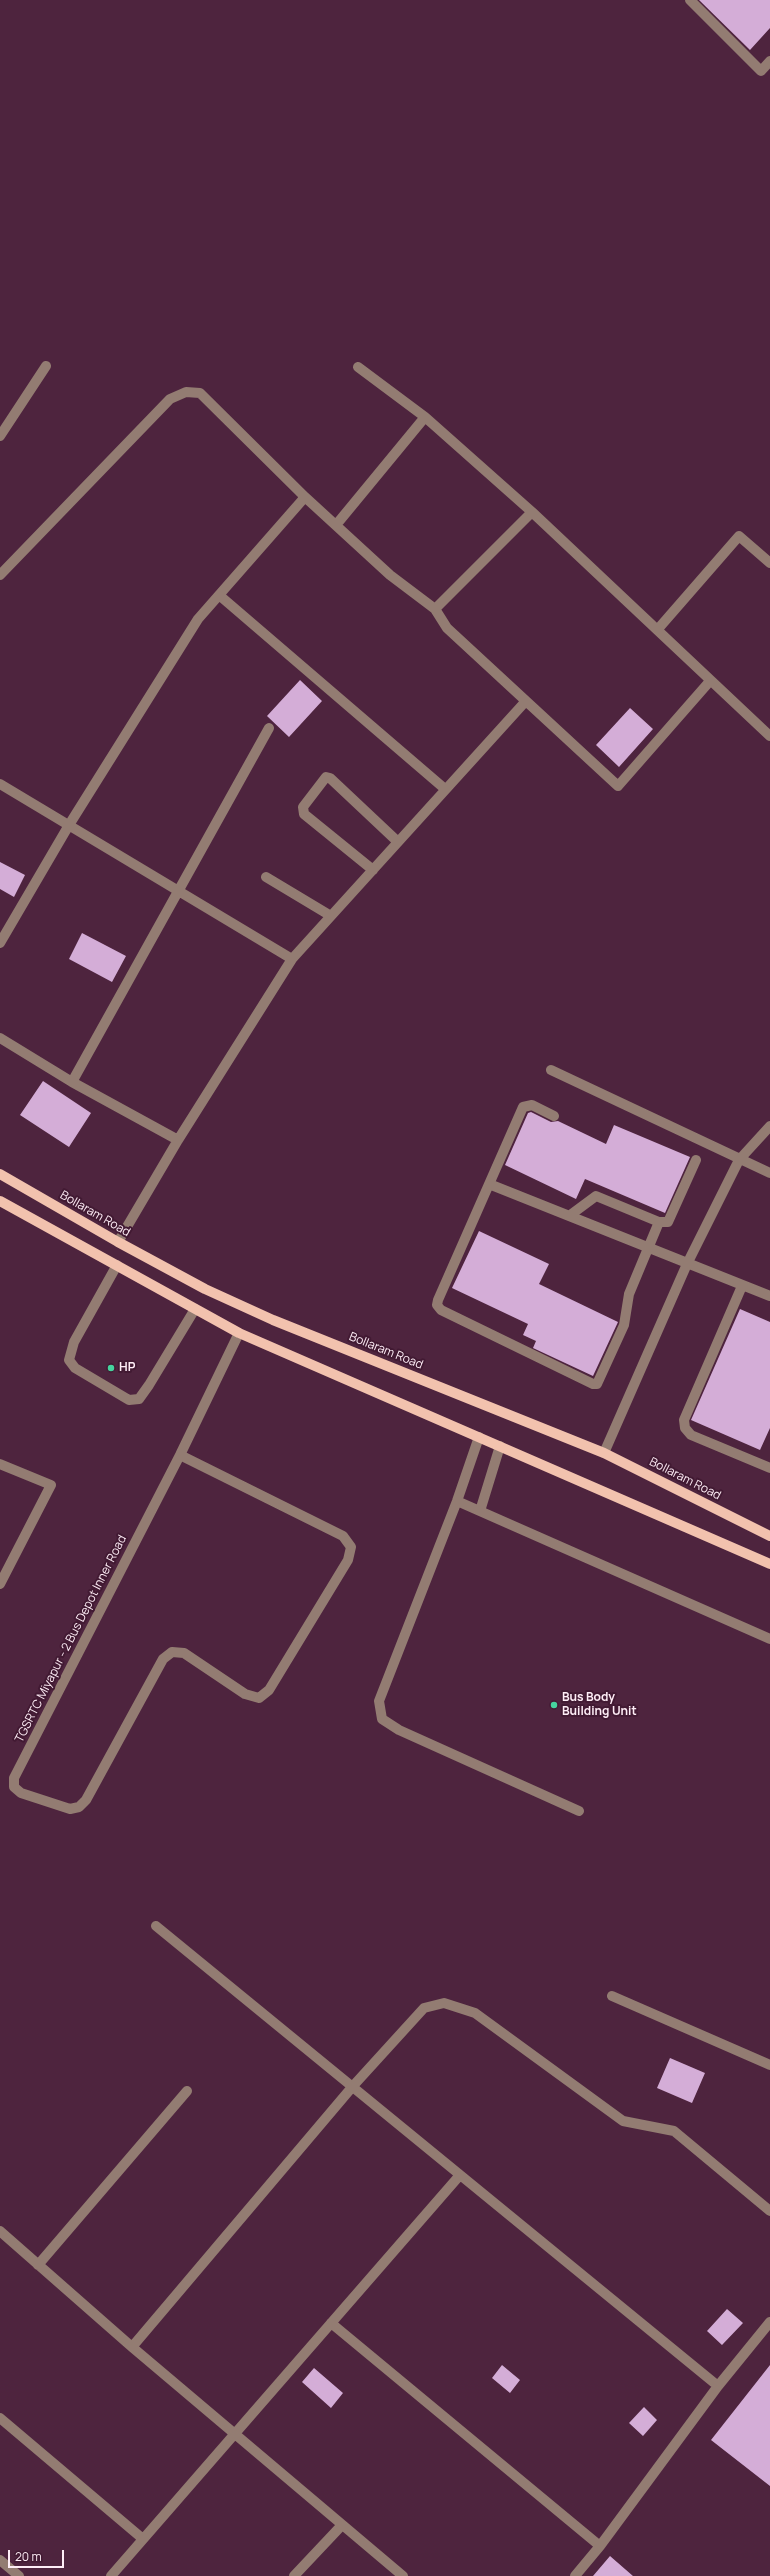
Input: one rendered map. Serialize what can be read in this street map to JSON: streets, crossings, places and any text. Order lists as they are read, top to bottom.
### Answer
{
  "streets": {
    "main road": ["Bollaram Road"],
    "street": ["TGSRTC Miyapur - 2 Bus Depot Inner Road"]
  },
  "places": ["HP", "Bus Body Building Unit"],
  "scale_bar": "20 m"
}
